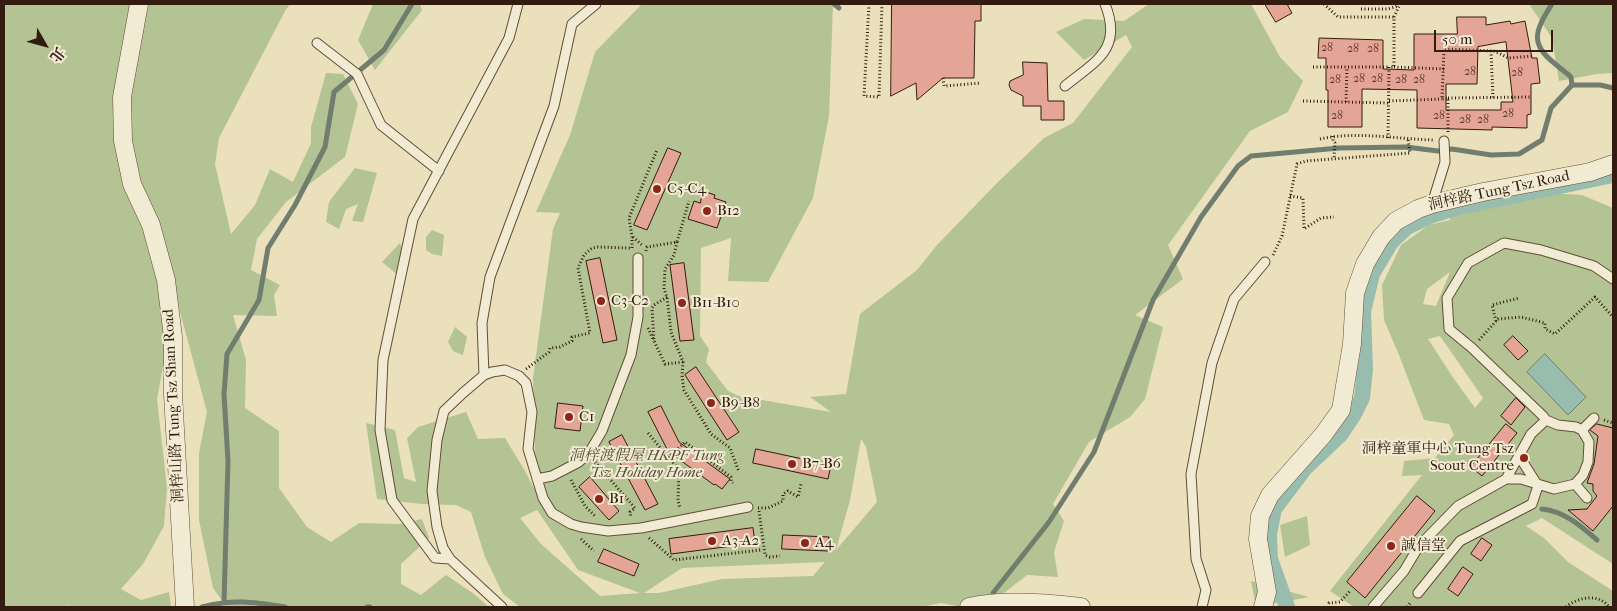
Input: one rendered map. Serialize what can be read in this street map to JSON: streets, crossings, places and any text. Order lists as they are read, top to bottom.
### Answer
{
  "streets": {
    "street": ["洞梓路 Tung Tsz Road", "洞梓山路 Tung Tsz Shan Road"]
  },
  "parks": ["洞梓渡假屋 HKPF Tung Tsz Holiday Home"],
  "places": [
    "C5-C4",
    "B12",
    "C3-C2",
    "B11-B10",
    "B9-B8",
    "C1",
    "洞梓童軍中心 Tung Tsz Scout Centre",
    "B7-B6",
    "B1",
    "A3-A2",
    "A4",
    "誠信堂"
  ],
  "house_numbers": [
    "28",
    "28",
    "28",
    "28",
    "28",
    "28",
    "28",
    "28",
    "28",
    "28",
    "28",
    "28",
    "28",
    "28",
    "28"
  ],
  "scale_bar": "50 m",
  "north": "bottom right"
}
